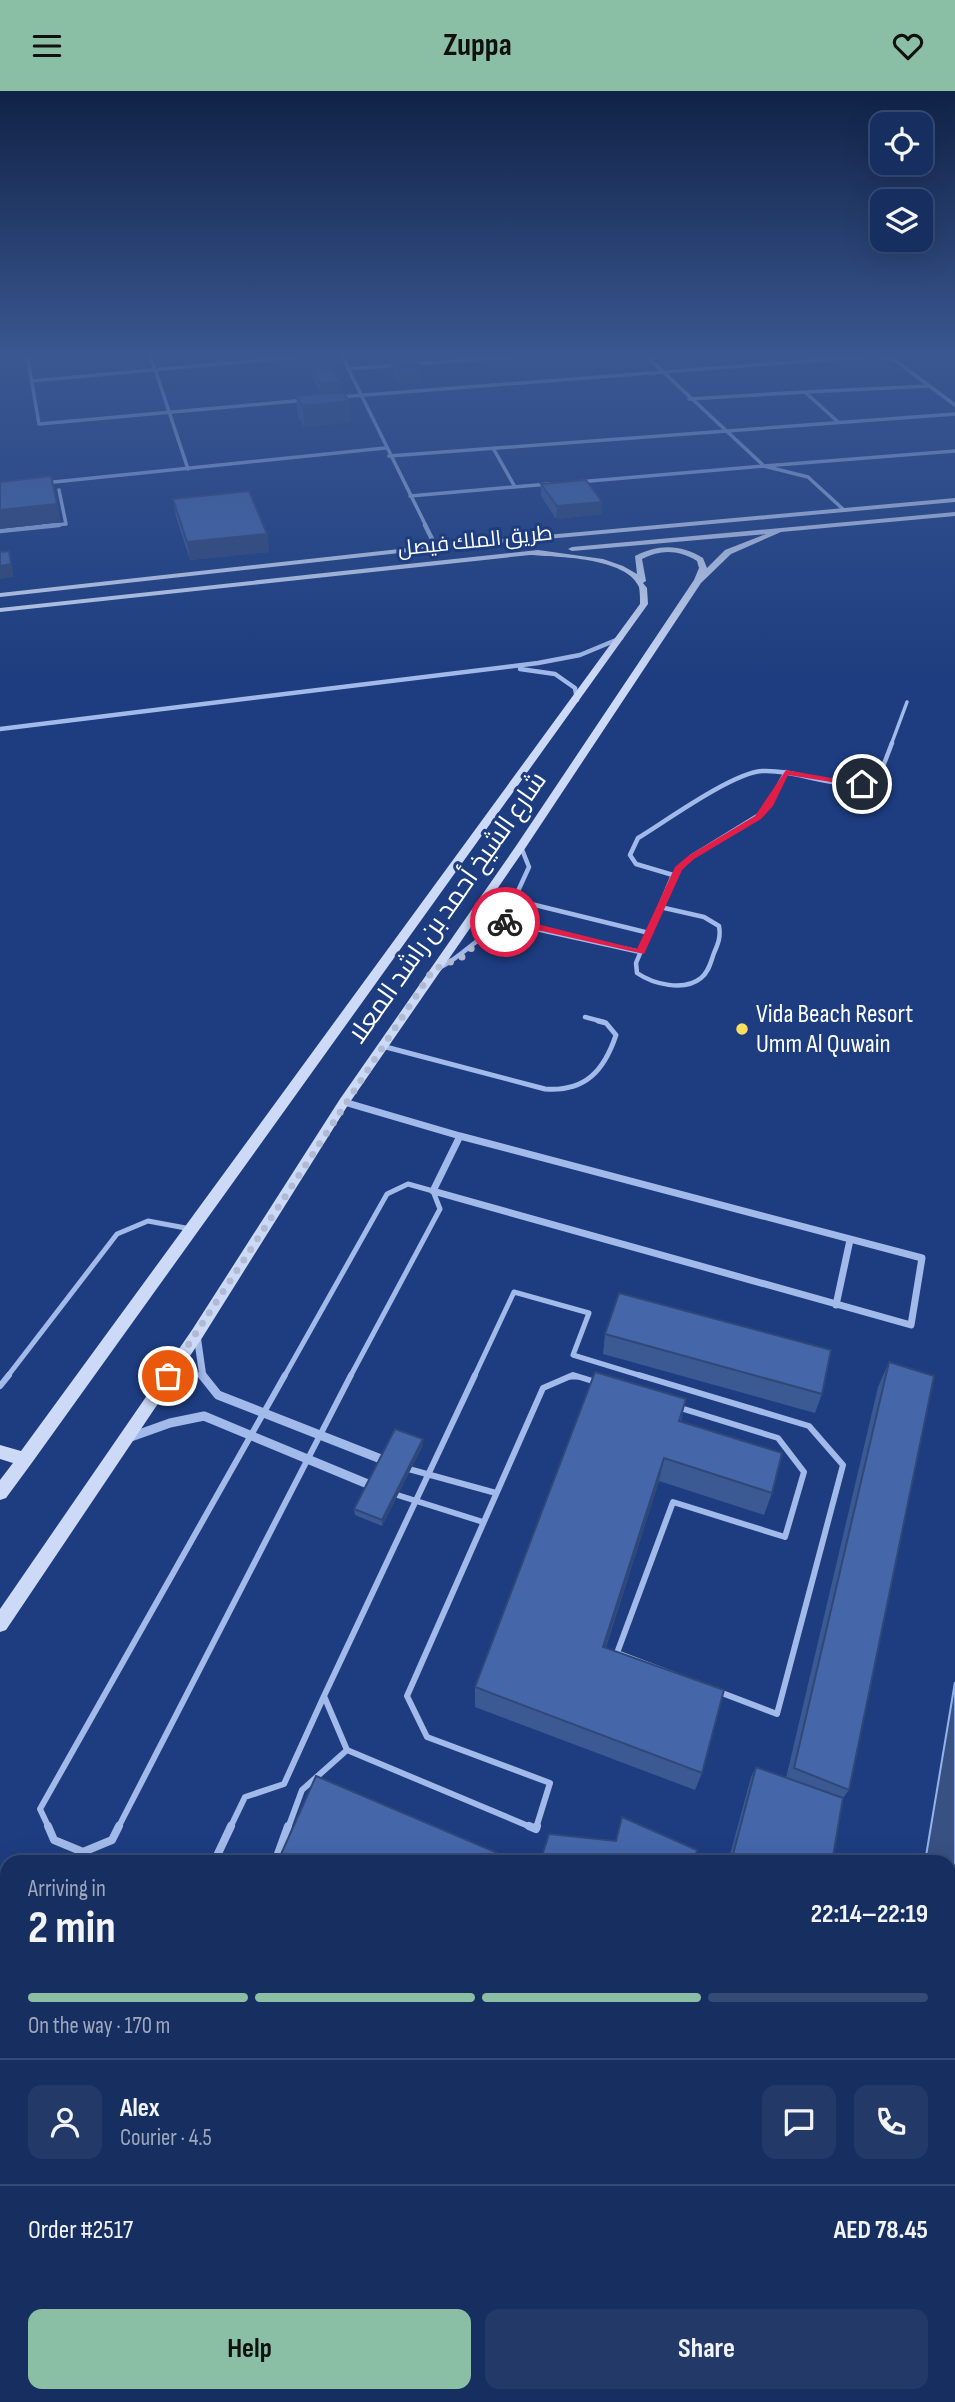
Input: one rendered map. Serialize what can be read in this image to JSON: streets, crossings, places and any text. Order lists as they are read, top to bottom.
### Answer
{
  "streets": {
    "main road": ["طريق الملك فيصل", "شارع الشيخ أحمد بن راشد المعلا"]
  },
  "crossings": [
    ["طريق الملك فيصل", "شارع الشيخ أحمد بن راشد المعلا"]
  ],
  "places": ["Vida Beach Resort Umm Al Quwain"],
  "page": {
    "header": "Zuppa",
    "heading": ["2 min", "Arriving in", "22:14–22:19"],
    "panel": [
      "Alex",
      "Courier · 4.5",
      "Order #2517",
      "AED 78.45"
    ],
    "bar": "On the way · 170 m",
    "buttons": ["Help", "Share"]
  }
}
